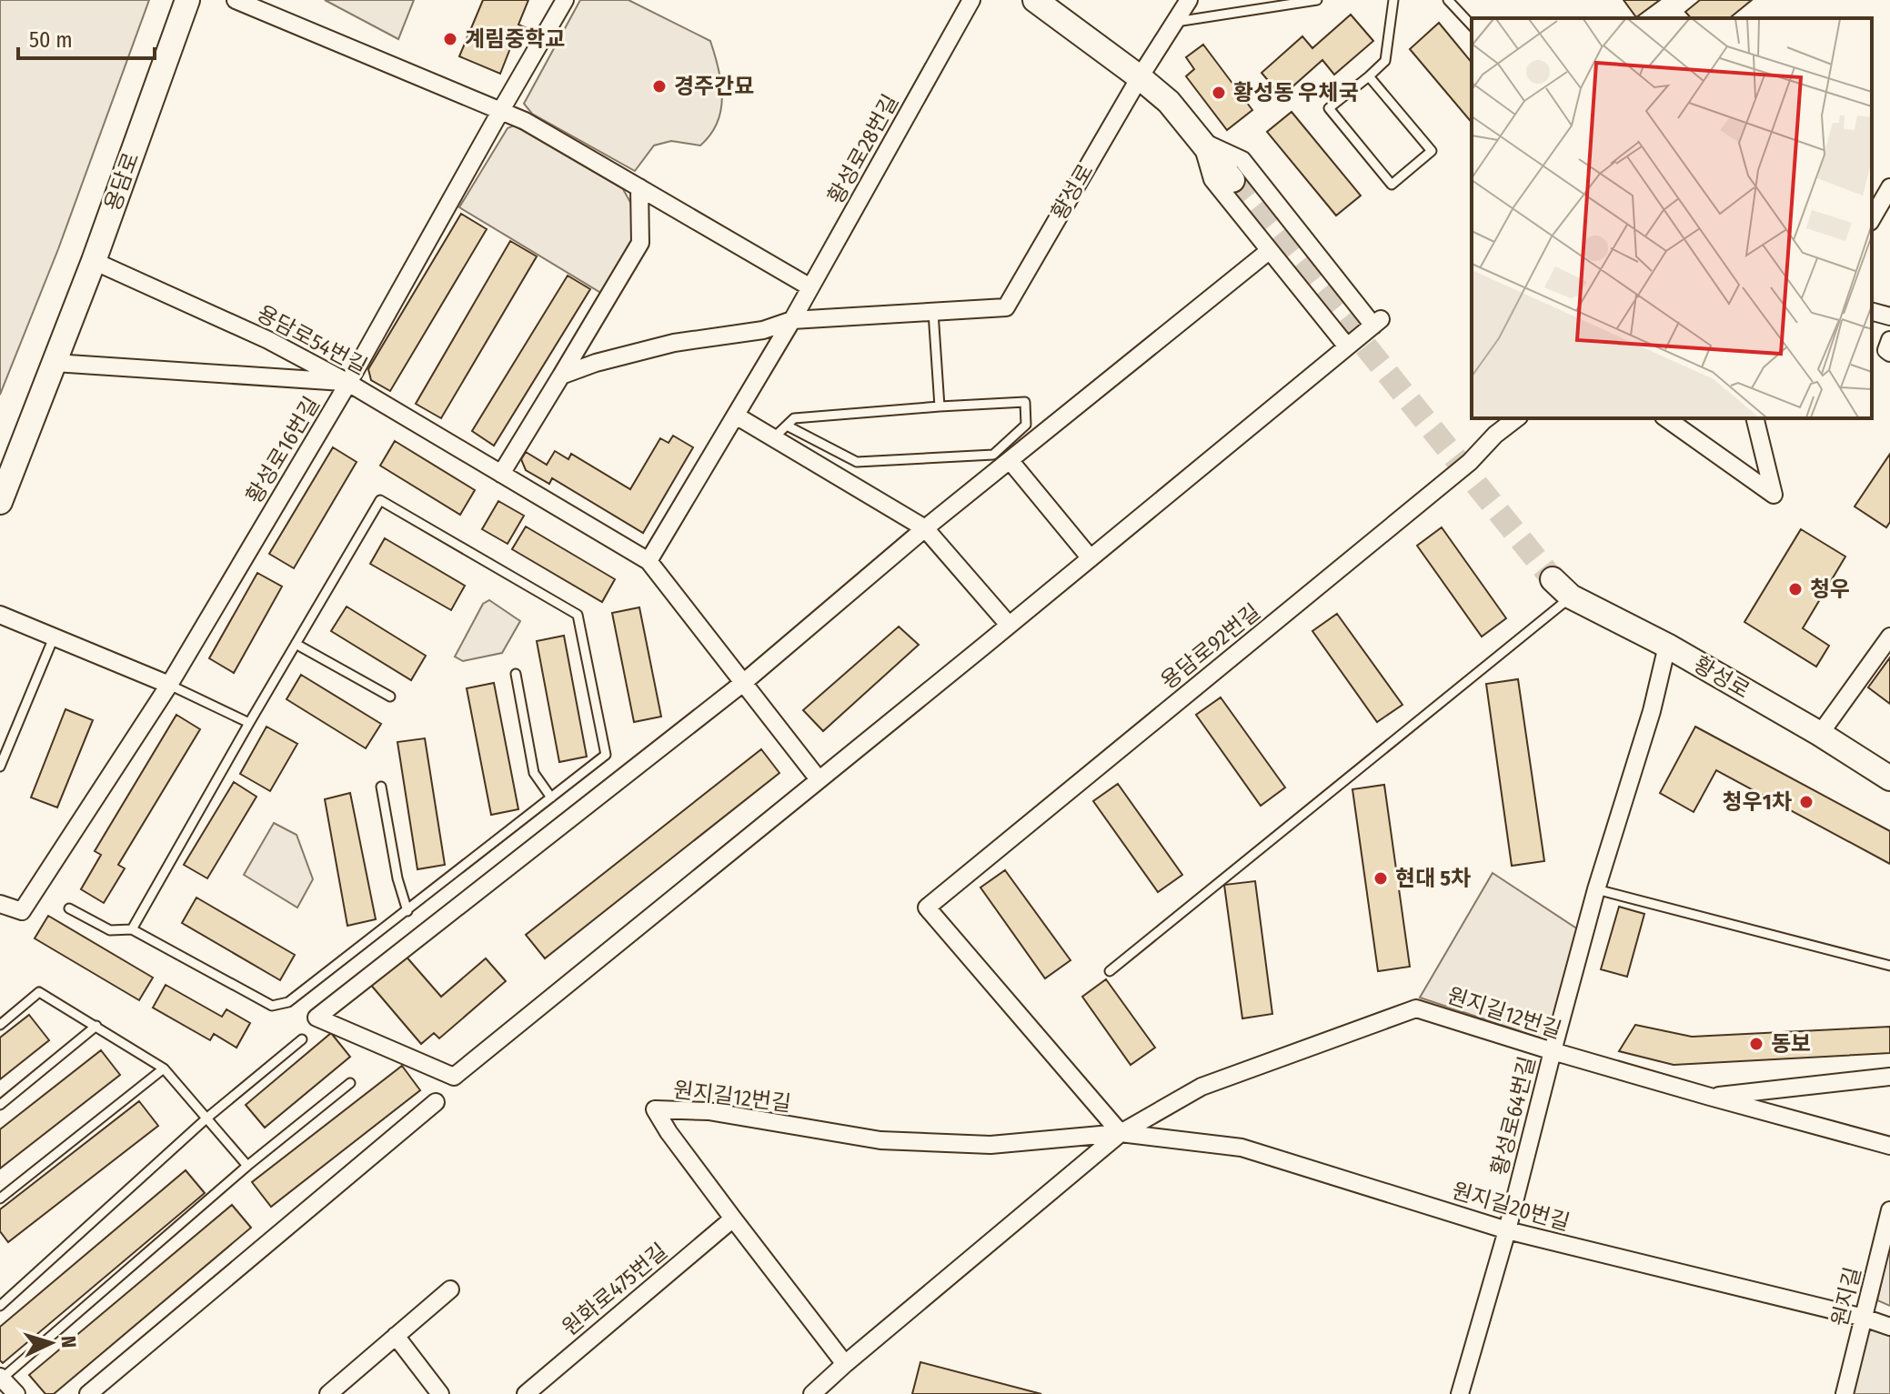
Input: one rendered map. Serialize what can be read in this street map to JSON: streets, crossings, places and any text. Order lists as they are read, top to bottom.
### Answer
{
  "streets": {
    "street": [
      "황성로28번길",
      "용담로",
      "황성로",
      "용담로54번길",
      "황성로16번길",
      "용담로92번길",
      "원지길12번길",
      "황성로64번길",
      "원지길20번길",
      "원화로475번길",
      "원지길"
    ]
  },
  "crossings": [
    ["황성로28번길", "용담로54번길"],
    ["용담로", "용담로54번길"],
    ["황성로", "황성로64번길"],
    ["용담로54번길", "황성로16번길"],
    ["용담로92번길", "원지길12번길"],
    ["용담로92번길", "원지길20번길"],
    ["원지길12번길", "황성로64번길"],
    ["원지길12번길", "원지길20번길"],
    ["원지길12번길", "원화로475번길"],
    ["황성로64번길", "원지길20번길"],
    ["원지길20번길", "원지길"]
  ],
  "places": [
    "계림중학교",
    "경주간묘",
    "황성동 우체국",
    "청우",
    "청우1차",
    "현대 5차",
    "동보"
  ],
  "scale_bar": "50 m",
  "north": "right"
}
